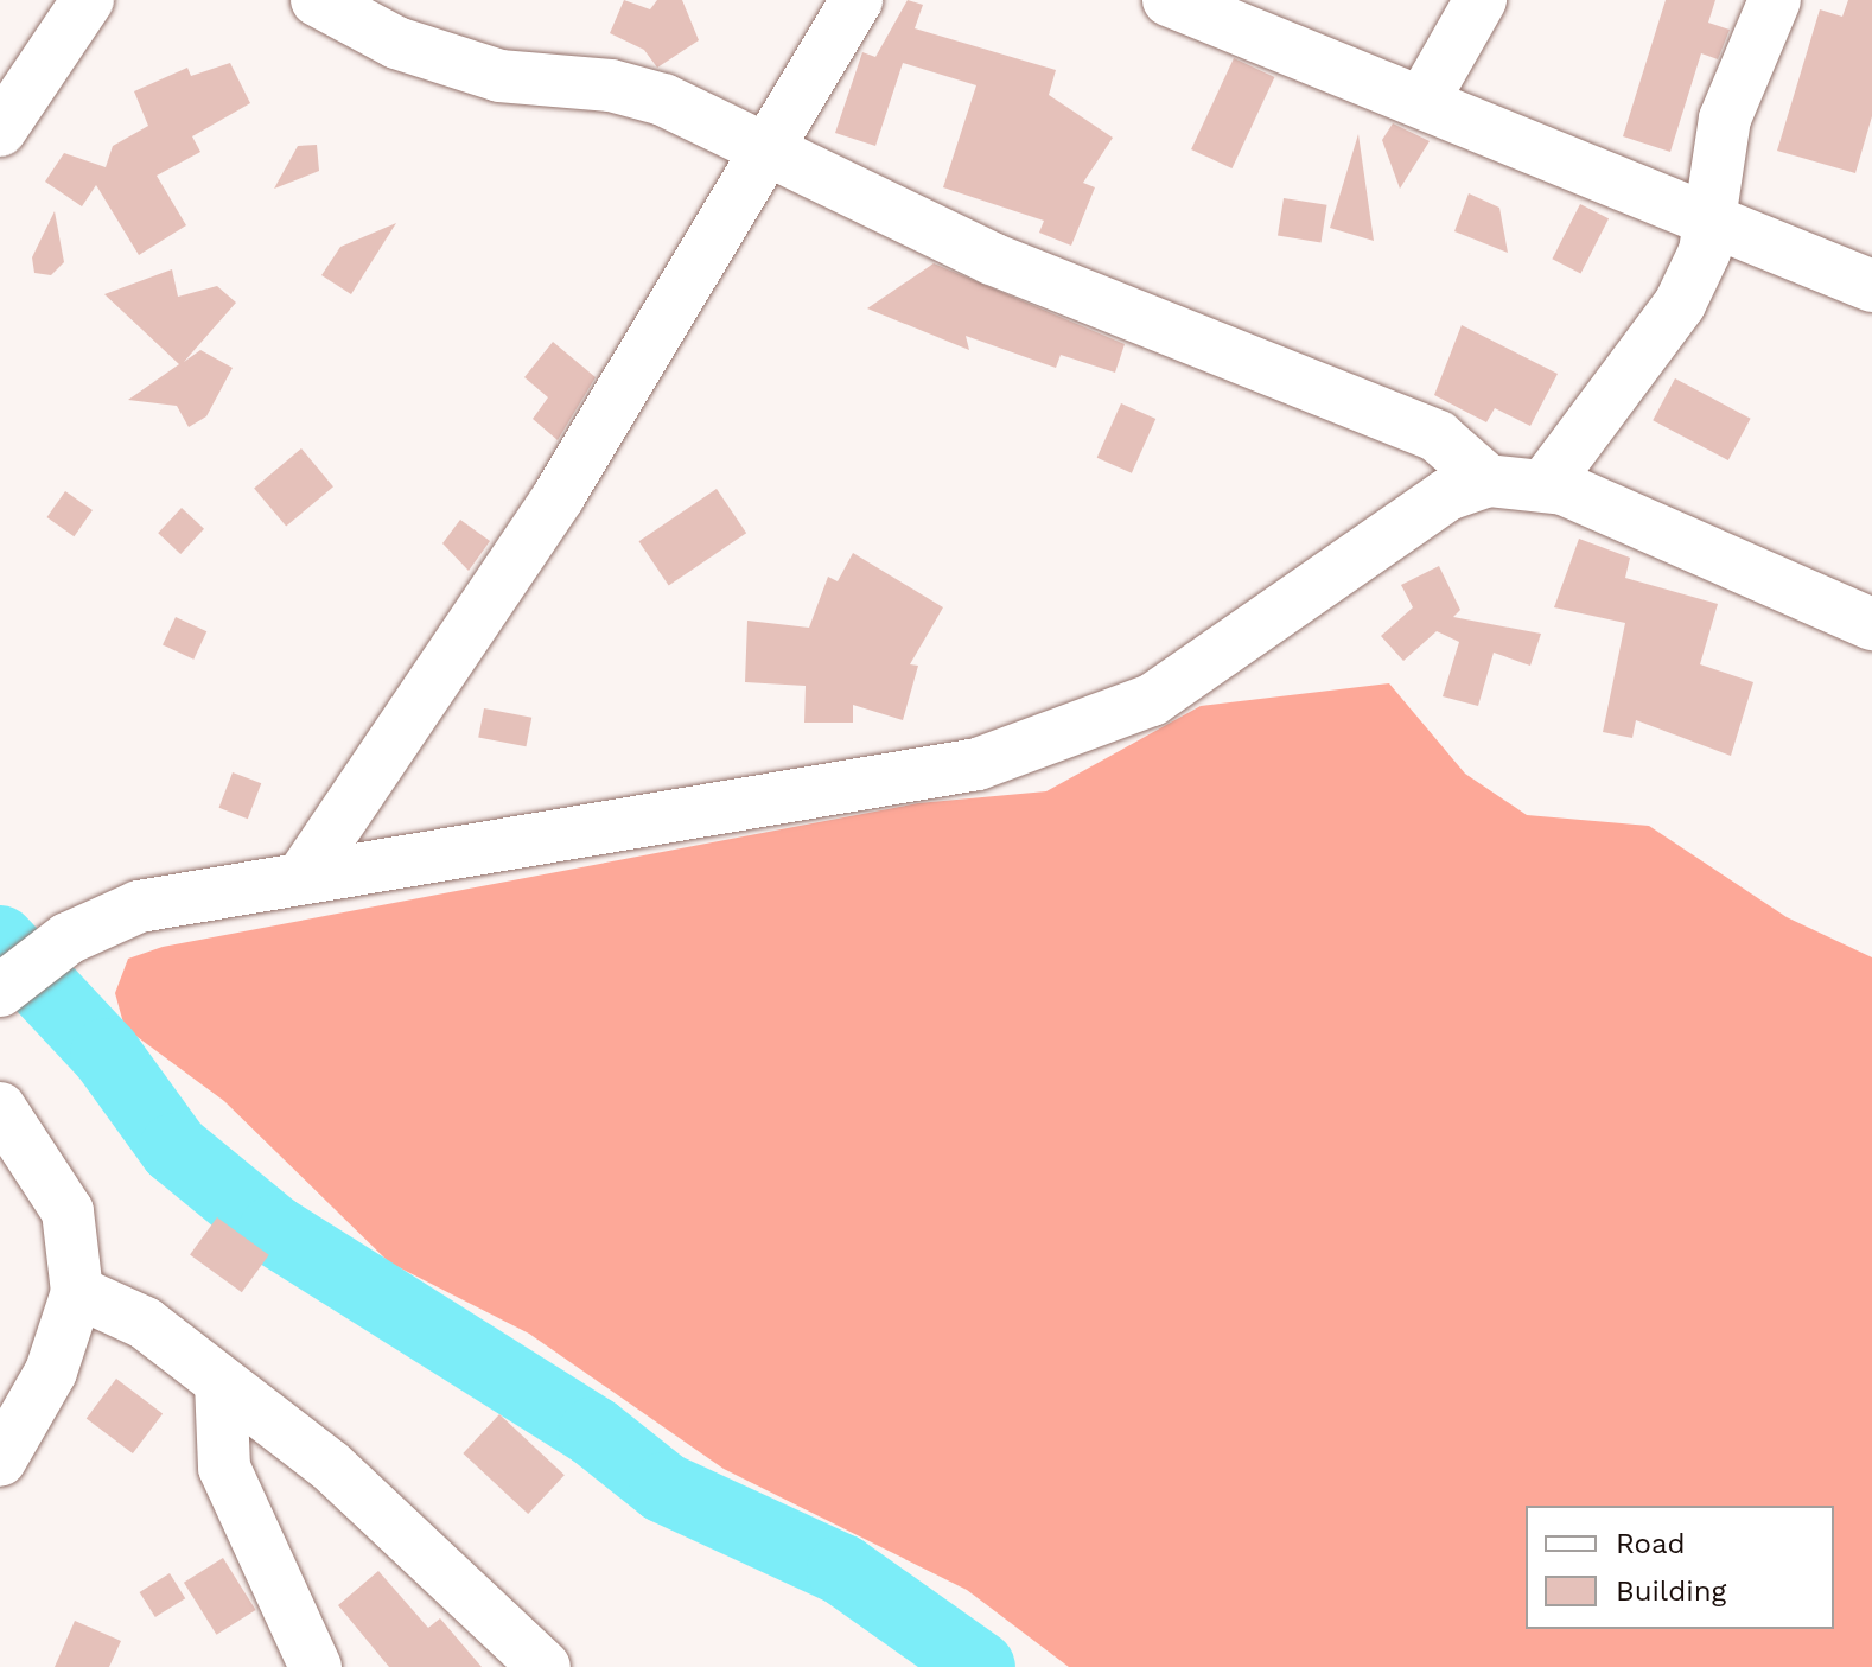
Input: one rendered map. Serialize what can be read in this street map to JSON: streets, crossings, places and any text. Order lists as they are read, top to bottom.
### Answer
{
  "legend": ["Road", "Building"]
}
